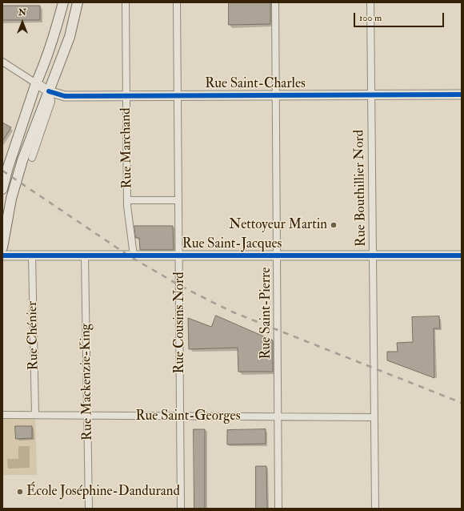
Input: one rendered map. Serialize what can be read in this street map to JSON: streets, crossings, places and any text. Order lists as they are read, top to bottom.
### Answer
{
  "streets": {
    "street": [
      "Rue Saint-Charles",
      "Rue Marchand",
      "Rue Bouthillier Nord",
      "Rue Saint-Jacques",
      "Rue Saint-Pierre",
      "Rue Cousins Nord",
      "Rue Chénier",
      "Rue Mackenzie-King",
      "Rue Saint-Georges"
    ]
  },
  "crossings": [
    ["Rue Saint-Charles", "Rue Marchand"],
    ["Rue Saint-Charles", "Rue Bouthillier Nord"],
    ["Rue Saint-Charles", "Rue Saint-Pierre"],
    ["Rue Saint-Charles", "Rue Cousins Nord"],
    ["Rue Marchand", "Rue Saint-Jacques"],
    ["Rue Bouthillier Nord", "Rue Saint-Jacques"],
    ["Rue Bouthillier Nord", "Rue Saint-Georges"],
    ["Rue Saint-Jacques", "Rue Saint-Pierre"],
    ["Rue Saint-Jacques", "Rue Cousins Nord"],
    ["Rue Saint-Jacques", "Rue Chénier"],
    ["Rue Saint-Jacques", "Rue Mackenzie-King"],
    ["Rue Saint-Pierre", "Rue Saint-Georges"],
    ["Rue Cousins Nord", "Rue Saint-Georges"],
    ["Rue Chénier", "Rue Saint-Georges"],
    ["Rue Mackenzie-King", "Rue Saint-Georges"]
  ],
  "places": ["Nettoyeur Martin", "École Joséphine-Dandurand"],
  "scale_bar": "100 m",
  "north": "top"
}
